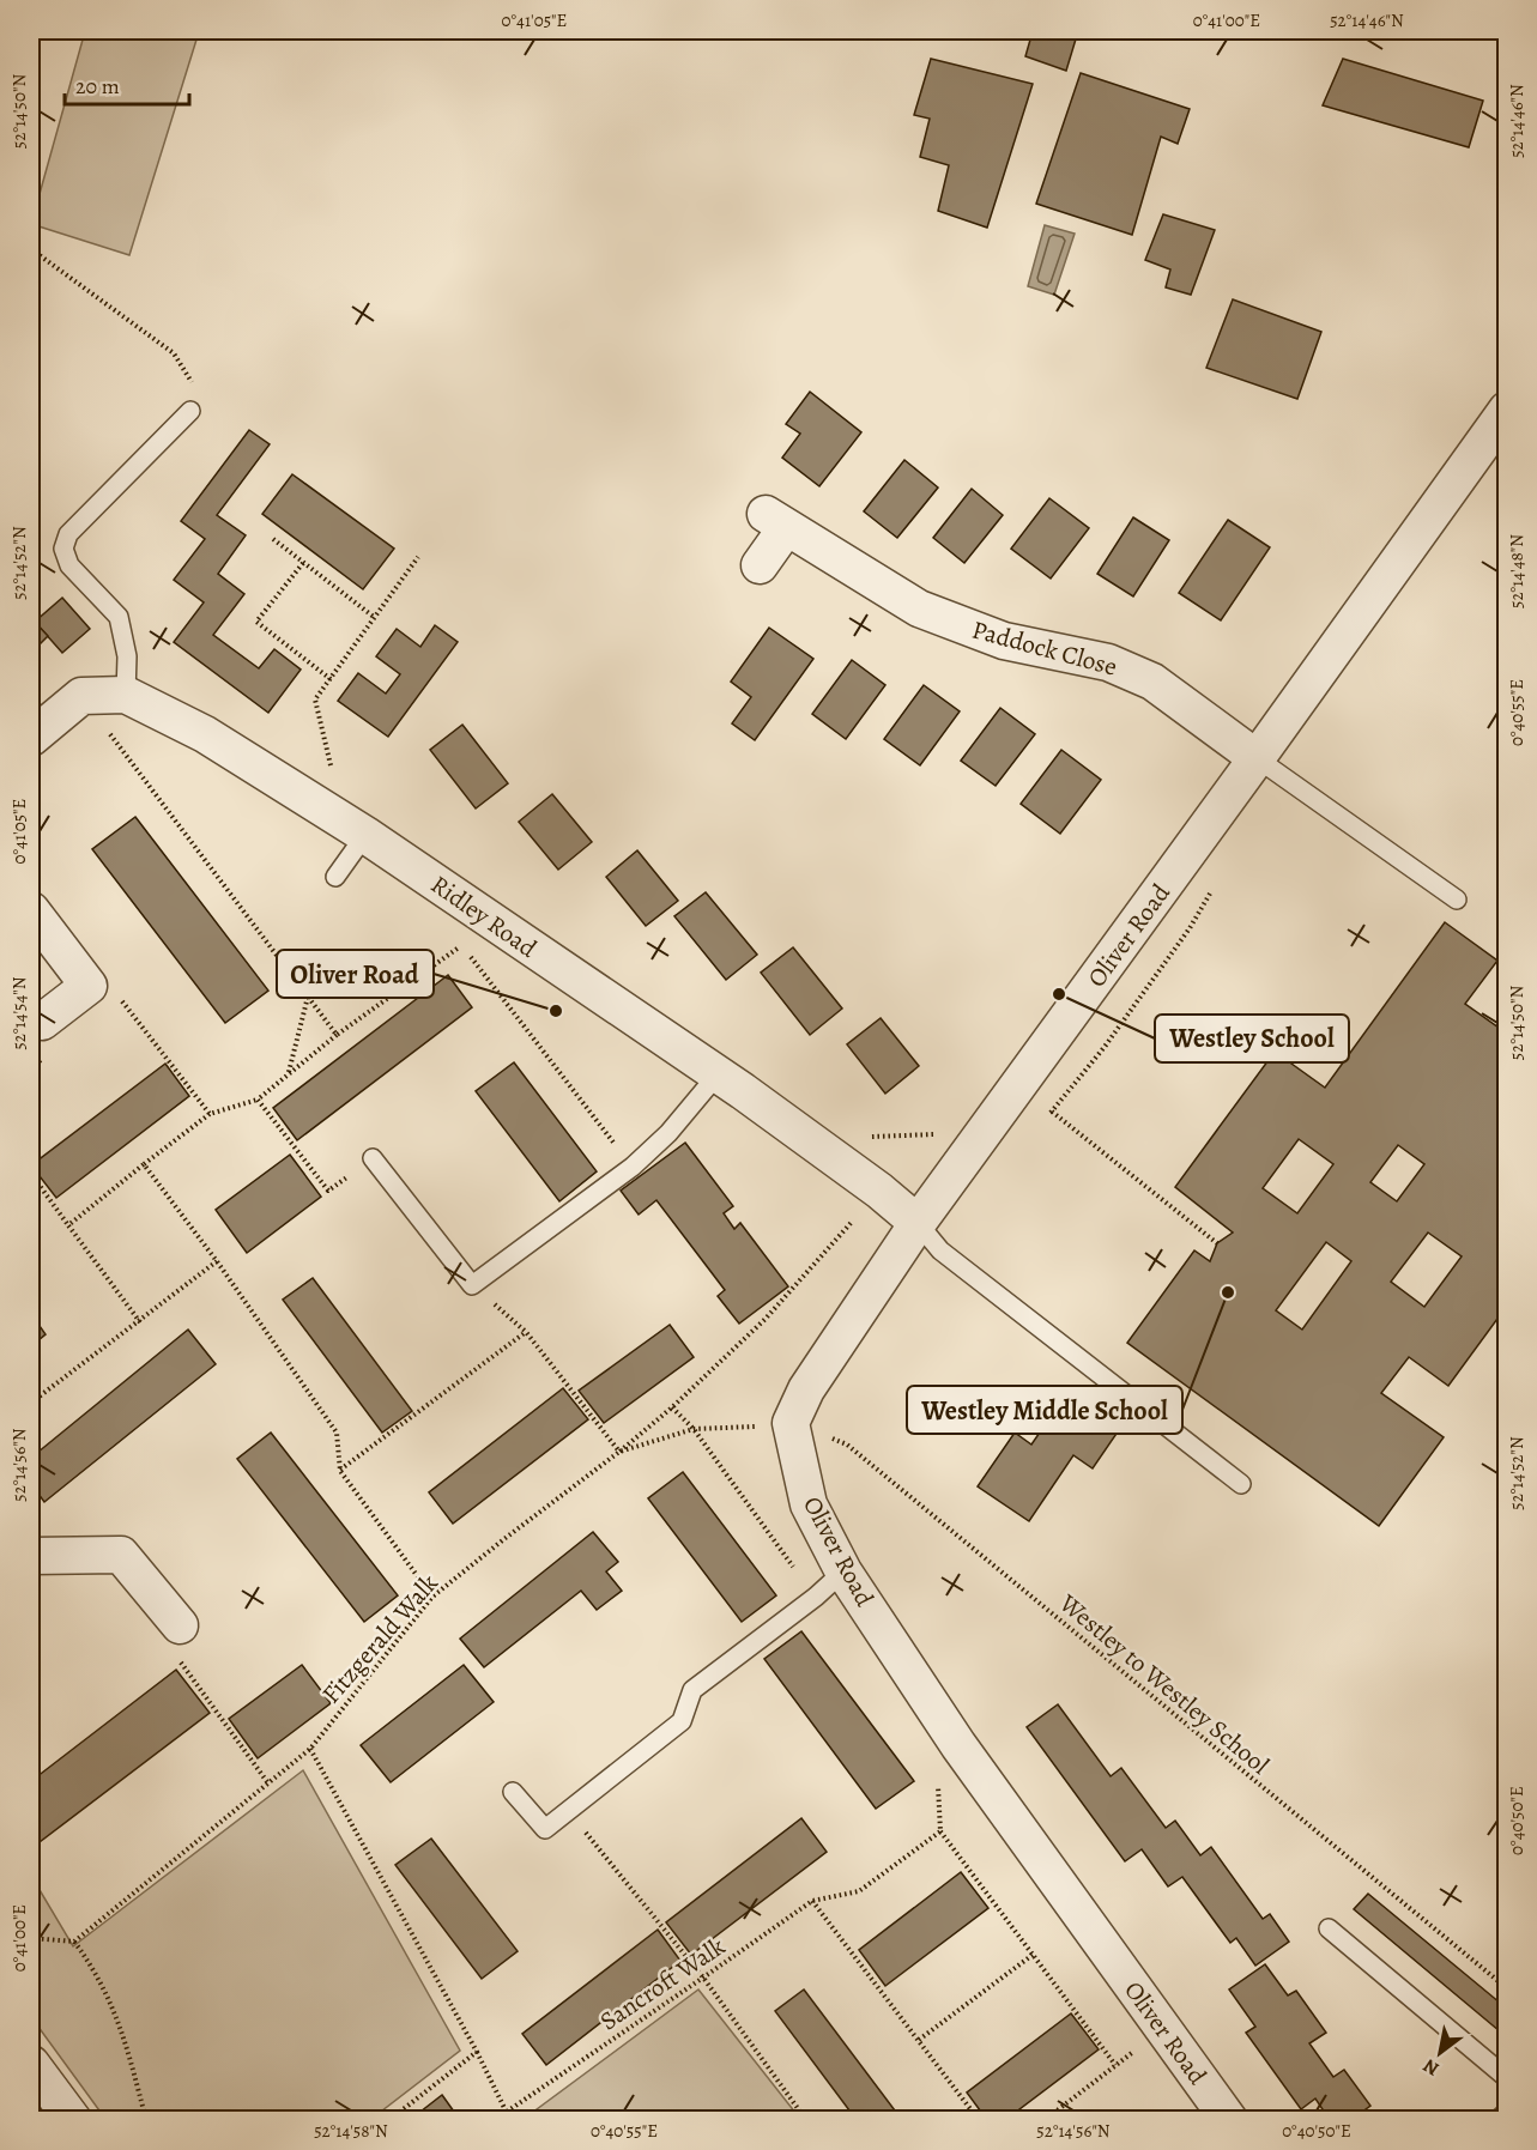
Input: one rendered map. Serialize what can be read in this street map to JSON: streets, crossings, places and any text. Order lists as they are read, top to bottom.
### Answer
{
  "streets": {
    "street": ["Paddock Close", "Ridley Road", "Oliver Road"],
    "path": ["Fitzgerald Walk", "Westley to Westley School", "Sancroft Walk"]
  },
  "crossings": [
    ["Paddock Close", "Oliver Road"],
    ["Ridley Road", "Oliver Road"],
    ["Oliver Road", "Fitzgerald Walk"],
    ["Oliver Road", "Westley to Westley School"],
    ["Fitzgerald Walk", "Westley to Westley School"]
  ],
  "places": ["Westley School", "Oliver Road", "Westley Middle School"],
  "scale_bar": "20 m",
  "north": "bottom left",
  "coordinates": [
    "0°41'05\"E",
    "0°41'00\"E",
    "52°14'46\"N",
    "52°14'50\"N",
    "52°14'52\"N",
    "52°14'48\"N",
    "0°40'55\"E",
    "52°14'54\"N",
    "52°14'56\"N",
    "0°40'50\"E",
    "52°14'58\"N"
  ]
}
